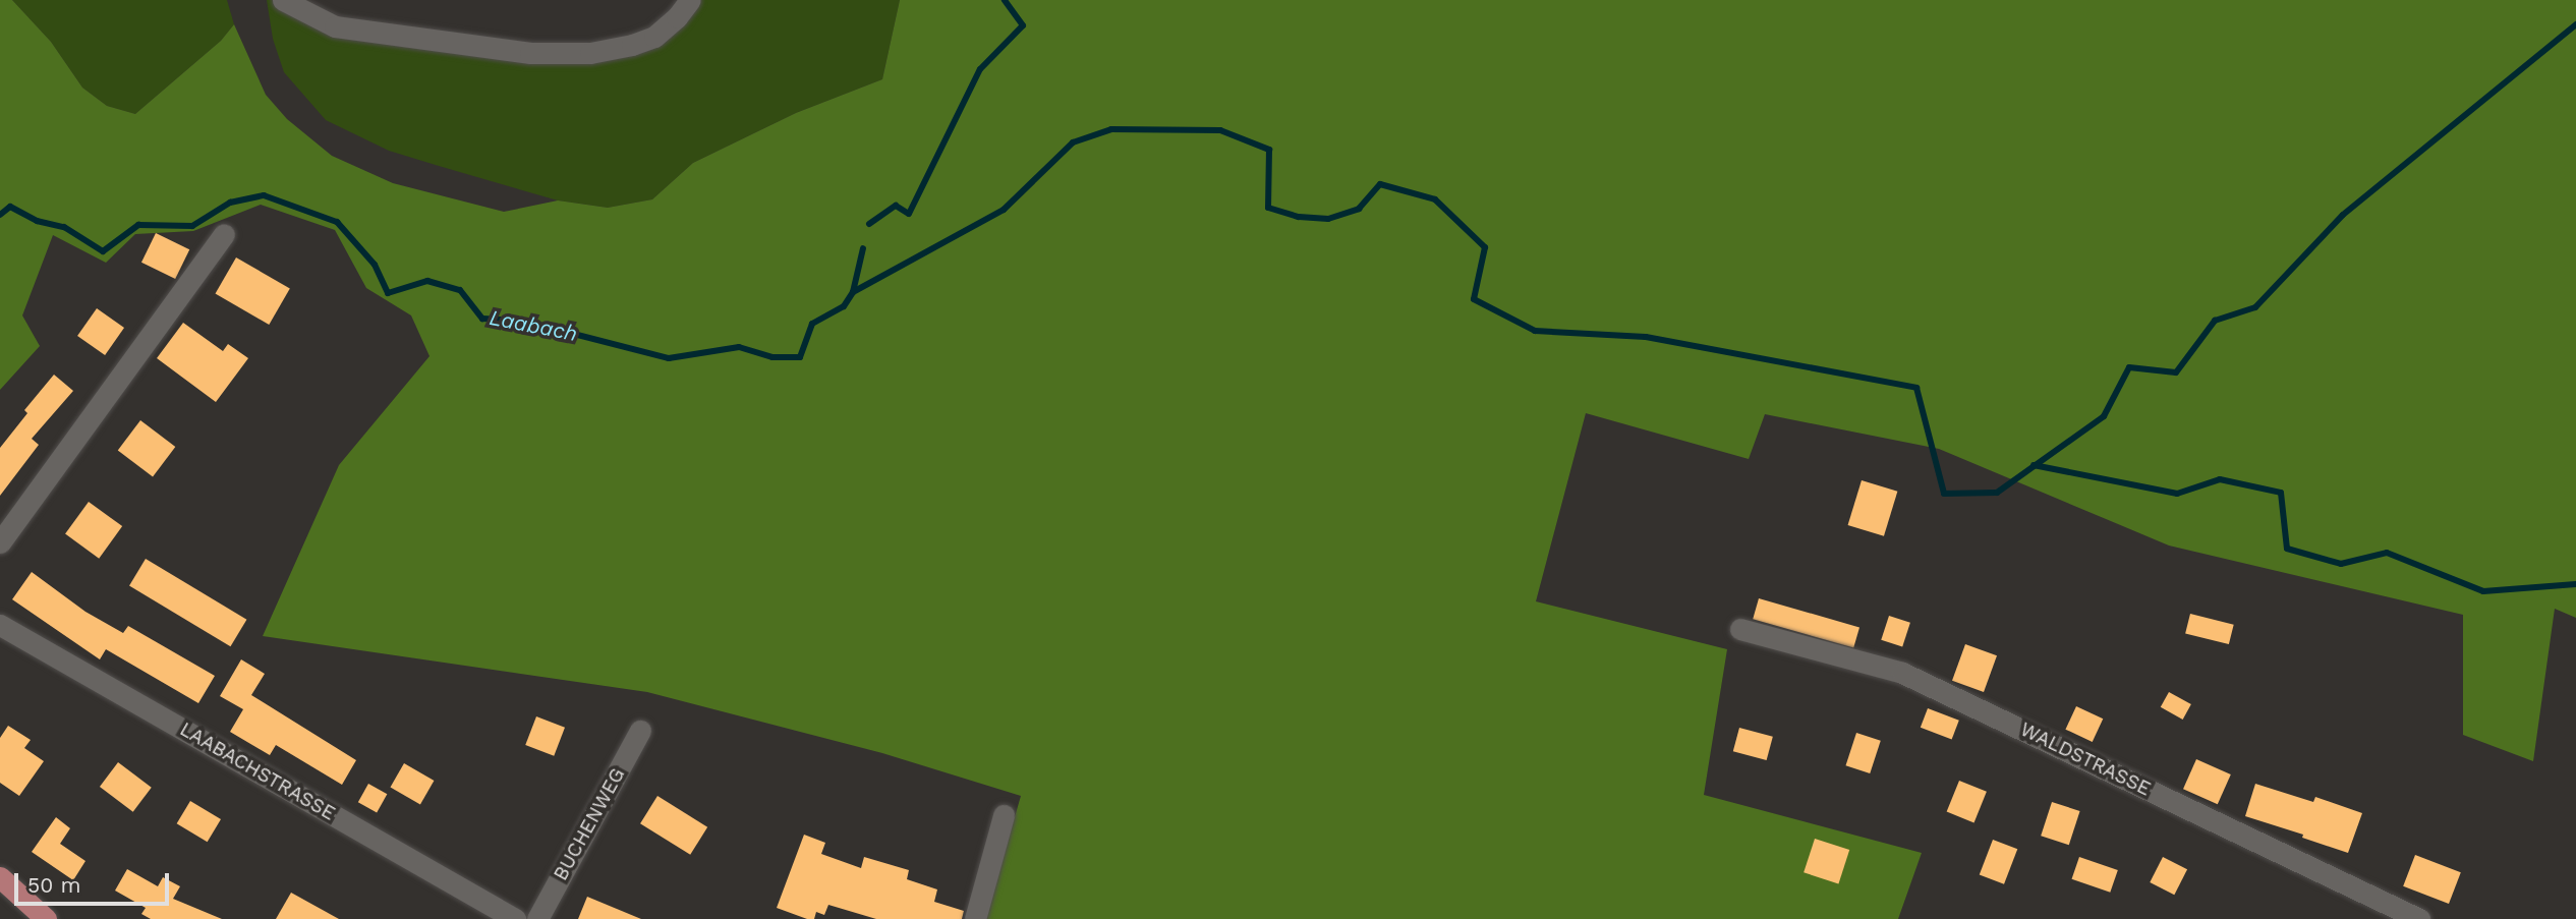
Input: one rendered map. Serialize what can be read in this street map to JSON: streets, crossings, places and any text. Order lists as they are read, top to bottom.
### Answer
{
  "streets": {
    "street": ["WALDSTRASSE", "LAABACHSTRASSE", "BUCHENWEG"]
  },
  "water": ["Laabach"],
  "scale_bar": "50 m"
}
